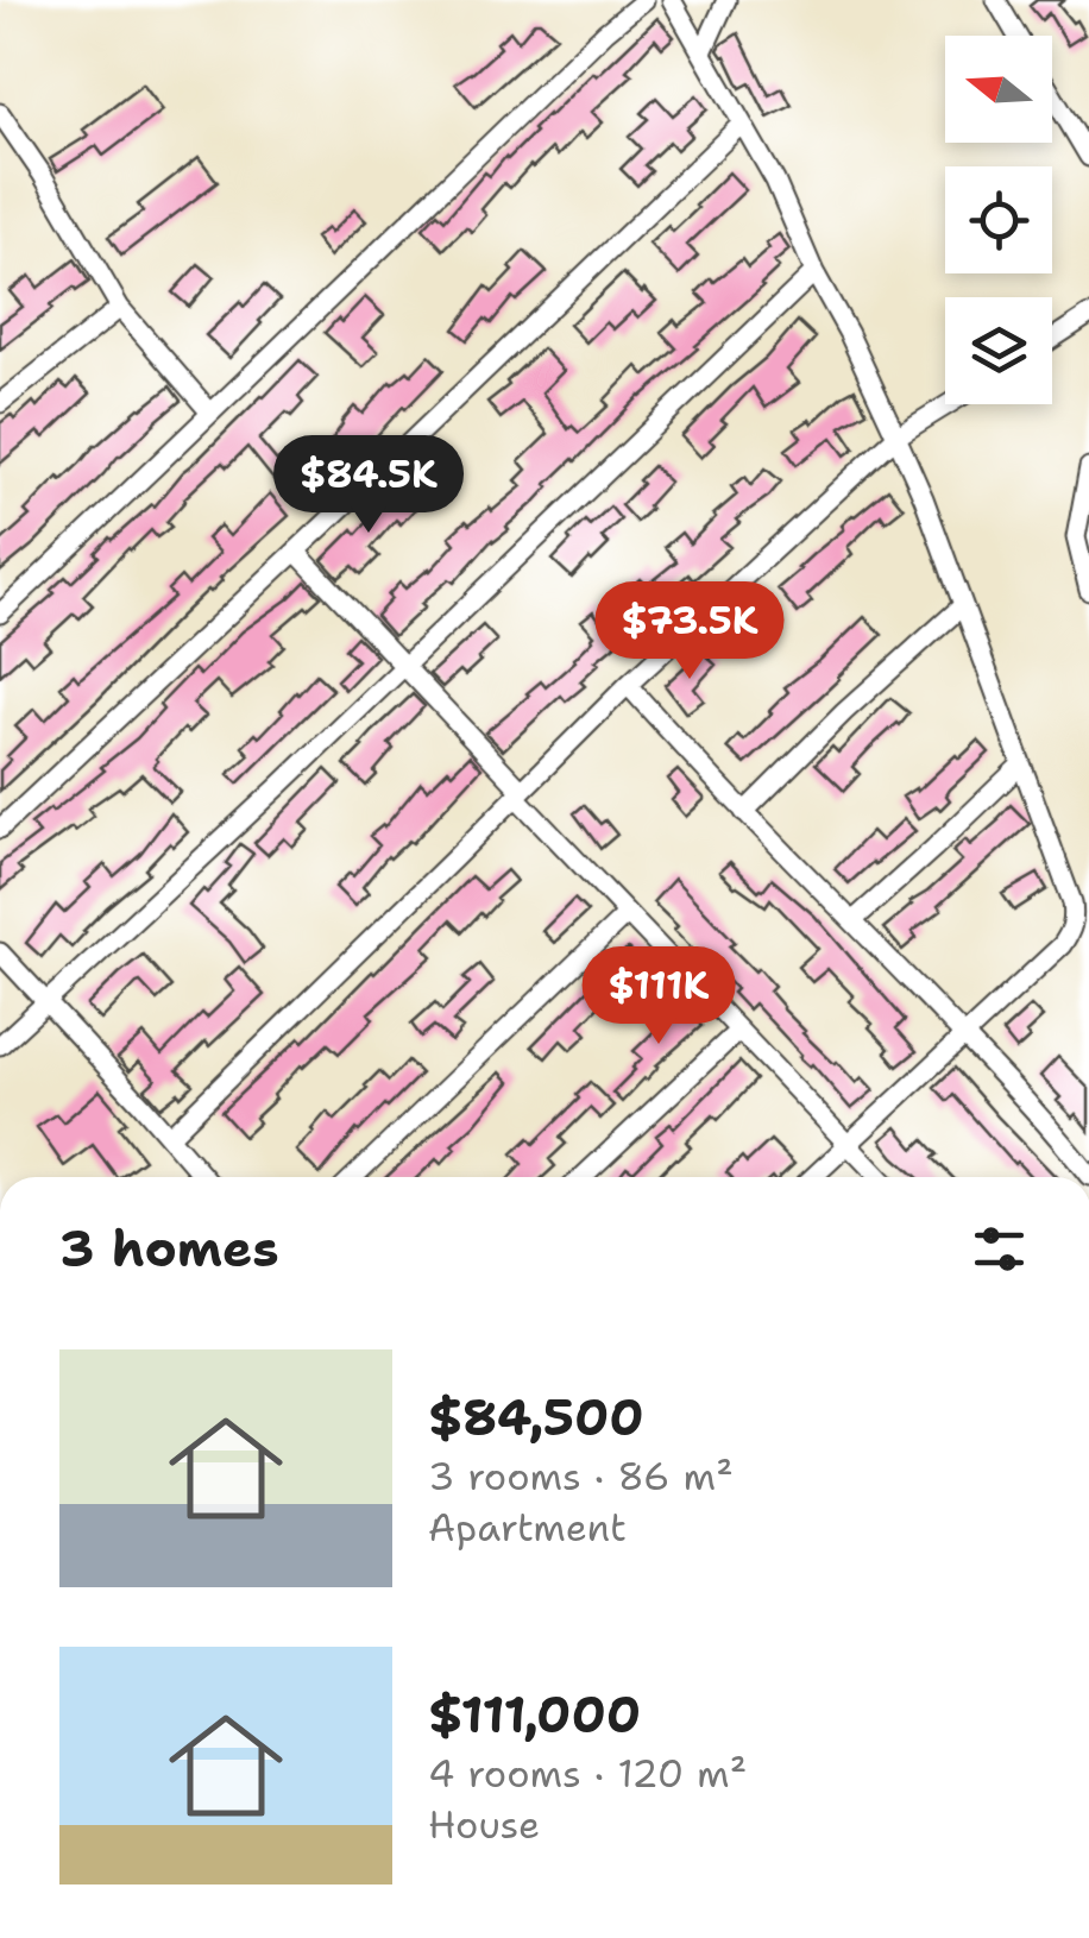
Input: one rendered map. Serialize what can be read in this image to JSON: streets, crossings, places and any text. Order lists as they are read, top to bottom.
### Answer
{
  "north": "left",
  "page": {
    "price": ["$84.5K", "$73.5K", "$111K"],
    "heading": "3 homes",
    "list": [
      {
        "name": "$84,500",
        "note": "3 rooms · 86 m² · Apartment"
      },
      {
        "name": "$111,000",
        "note": "4 rooms · 120 m² · House"
      }
    ]
  }
}
